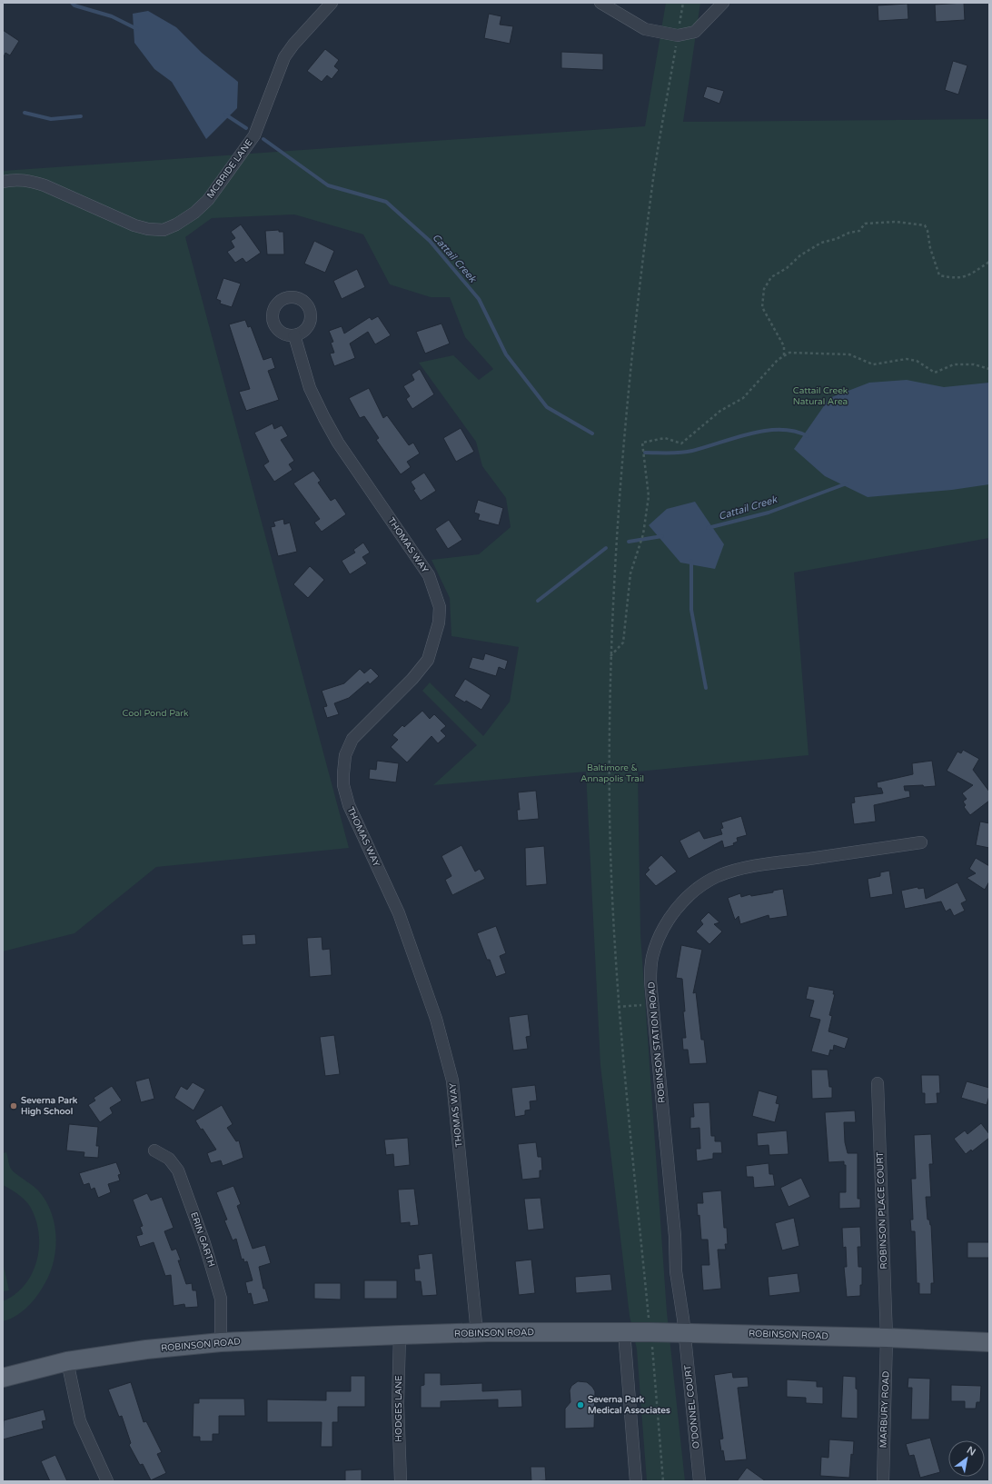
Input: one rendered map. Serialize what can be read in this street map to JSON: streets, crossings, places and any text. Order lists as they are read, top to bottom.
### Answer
{
  "streets": {
    "main road": ["ROBINSON ROAD"],
    "street": [
      "MCBRIDE LANE",
      "THOMAS WAY",
      "ROBINSON STATION ROAD",
      "ROBINSON PLACE COURT",
      "ERIN GARTH",
      "O'DONNEL COURT",
      "HODGES LANE",
      "MARBURY ROAD"
    ]
  },
  "crossings": [
    ["THOMAS WAY", "ROBINSON ROAD"],
    ["ROBINSON STATION ROAD", "ROBINSON ROAD"],
    ["ROBINSON STATION ROAD", "O'DONNEL COURT"],
    ["ROBINSON PLACE COURT", "ROBINSON ROAD"],
    ["ROBINSON PLACE COURT", "MARBURY ROAD"],
    ["ERIN GARTH", "ROBINSON ROAD"],
    ["ROBINSON ROAD", "O'DONNEL COURT"],
    ["ROBINSON ROAD", "HODGES LANE"],
    ["ROBINSON ROAD", "MARBURY ROAD"]
  ],
  "water": ["Cattail Creek"],
  "parks": ["Cattail Creek Natural Area", "Cool Pond Park", "Baltimore & Annapolis Trail"],
  "places": ["Severna Park High School", "Severna Park Medical Associates"],
  "north": "top right"
}
